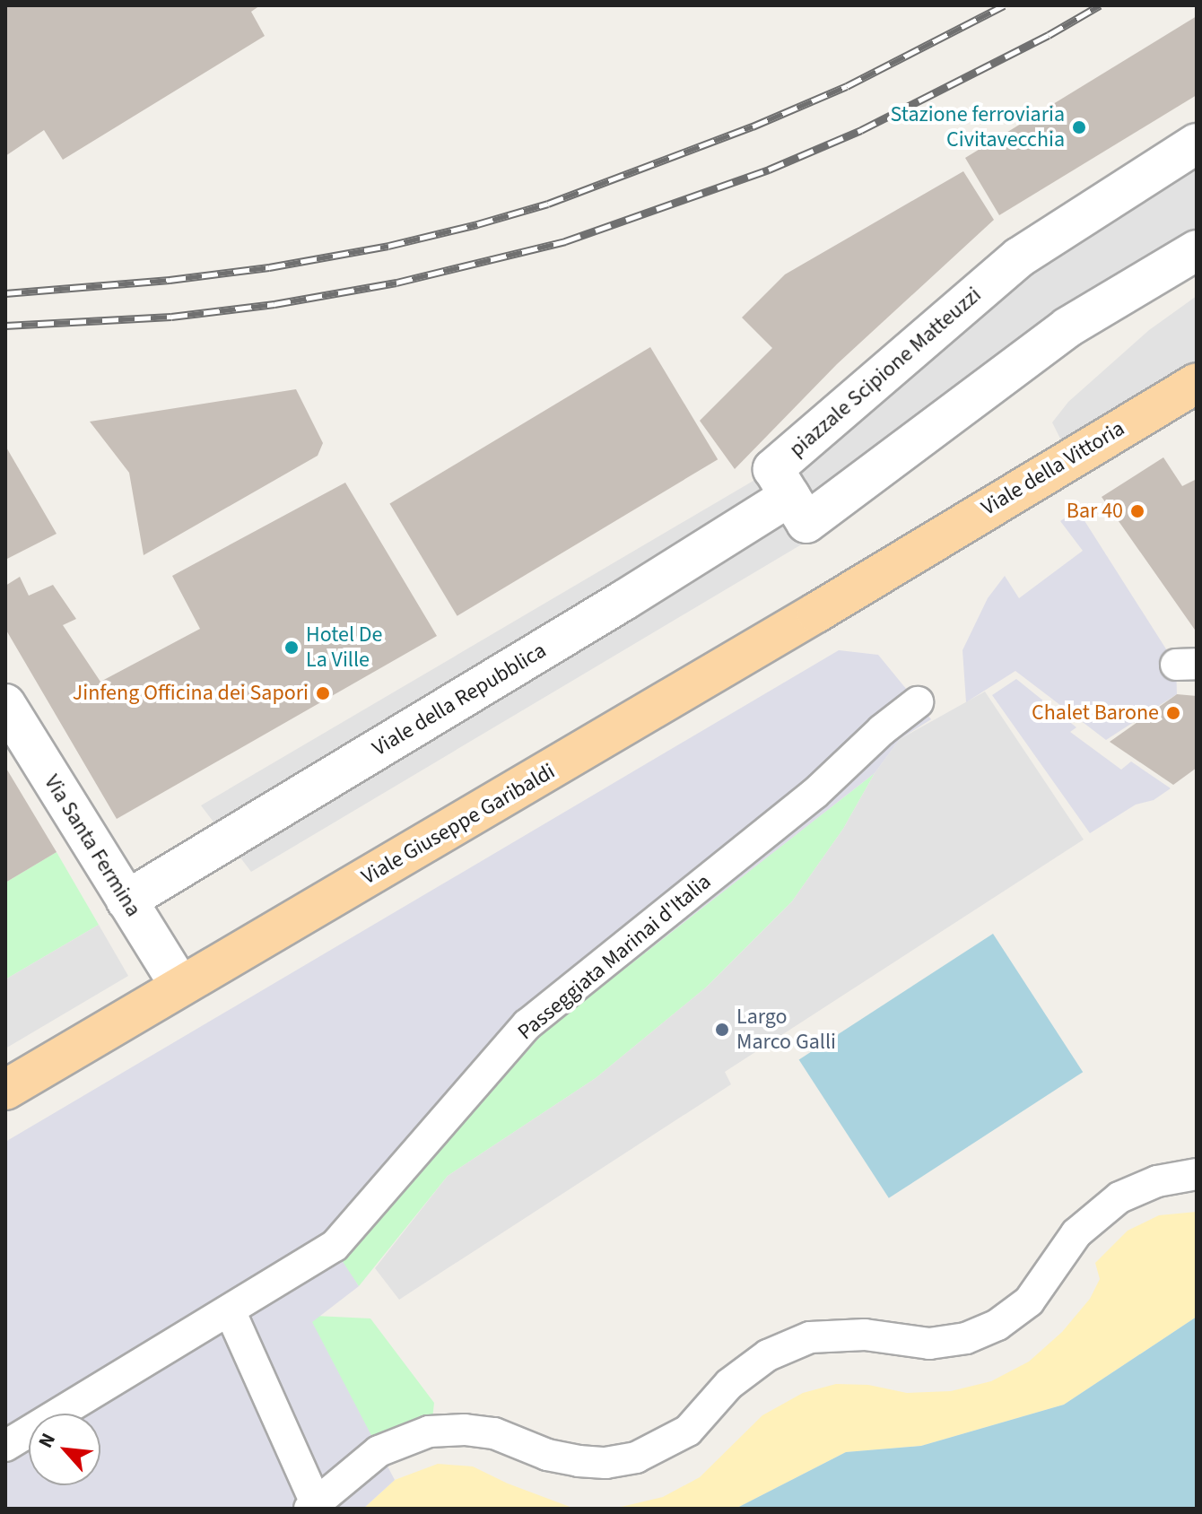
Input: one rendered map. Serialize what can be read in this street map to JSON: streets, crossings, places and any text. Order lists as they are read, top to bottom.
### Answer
{
  "streets": {
    "main road": ["Viale della Vittoria", "Viale Giuseppe Garibaldi"],
    "street": [
      "piazzale Scipione Matteuzzi",
      "Viale della Repubblica",
      "Via Santa Fermina",
      "Passeggiata Marinai d'Italia"
    ]
  },
  "crossings": [
    ["piazzale Scipione Matteuzzi", "Viale della Repubblica"],
    ["Viale della Vittoria", "Viale Giuseppe Garibaldi"],
    ["Viale della Repubblica", "Via Santa Fermina"],
    ["Viale Giuseppe Garibaldi", "Via Santa Fermina"]
  ],
  "places": [
    "Stazione ferroviaria Civitavecchia",
    "Bar 40",
    "Hotel De La Ville",
    "Jinfeng Officina dei Sapori",
    "Chalet Barone",
    "Largo Marco Galli"
  ],
  "north": "top left"
}
